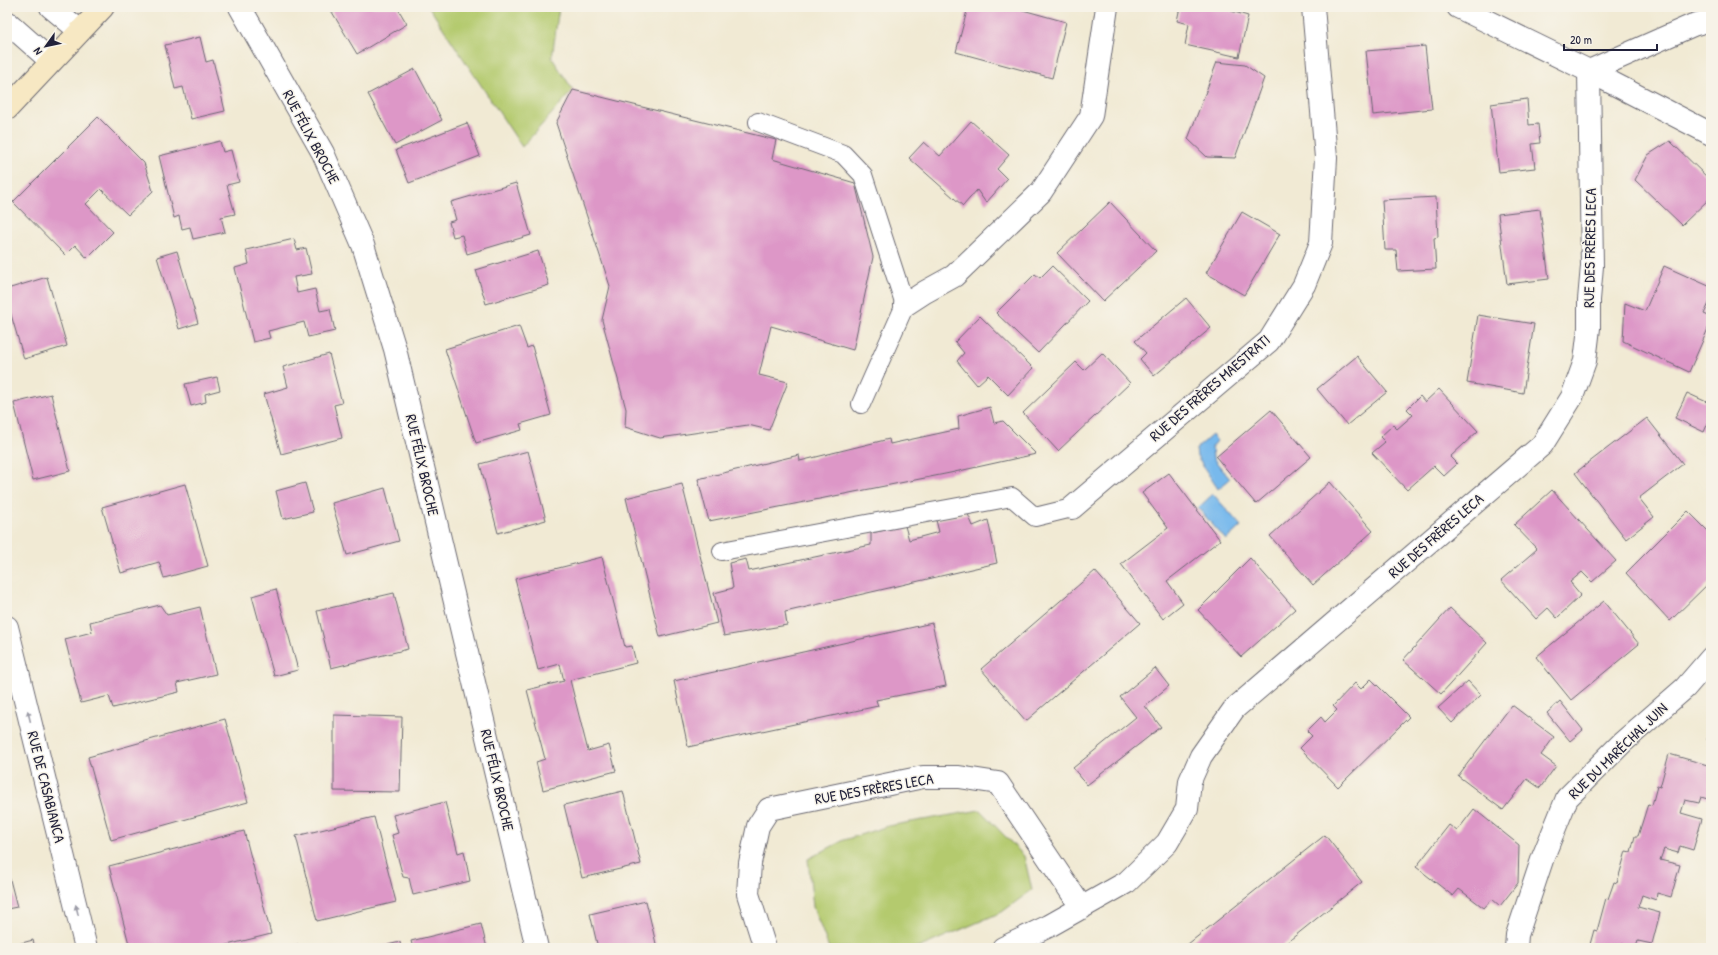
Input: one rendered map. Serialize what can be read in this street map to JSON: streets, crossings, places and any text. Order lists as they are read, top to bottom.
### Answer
{
  "streets": {
    "street": [
      "RUE FÉLIX BROCHE",
      "RUE DES FRÈRES LECA",
      "RUE DES FRÈRES MAESTRATI",
      "RUE DU MARÉCHAL JUIN",
      "RUE DE CASABIANCA"
    ]
  },
  "one_way": ["RUE DE CASABIANCA"],
  "scale_bar": "20 m",
  "north": "bottom left"
}
